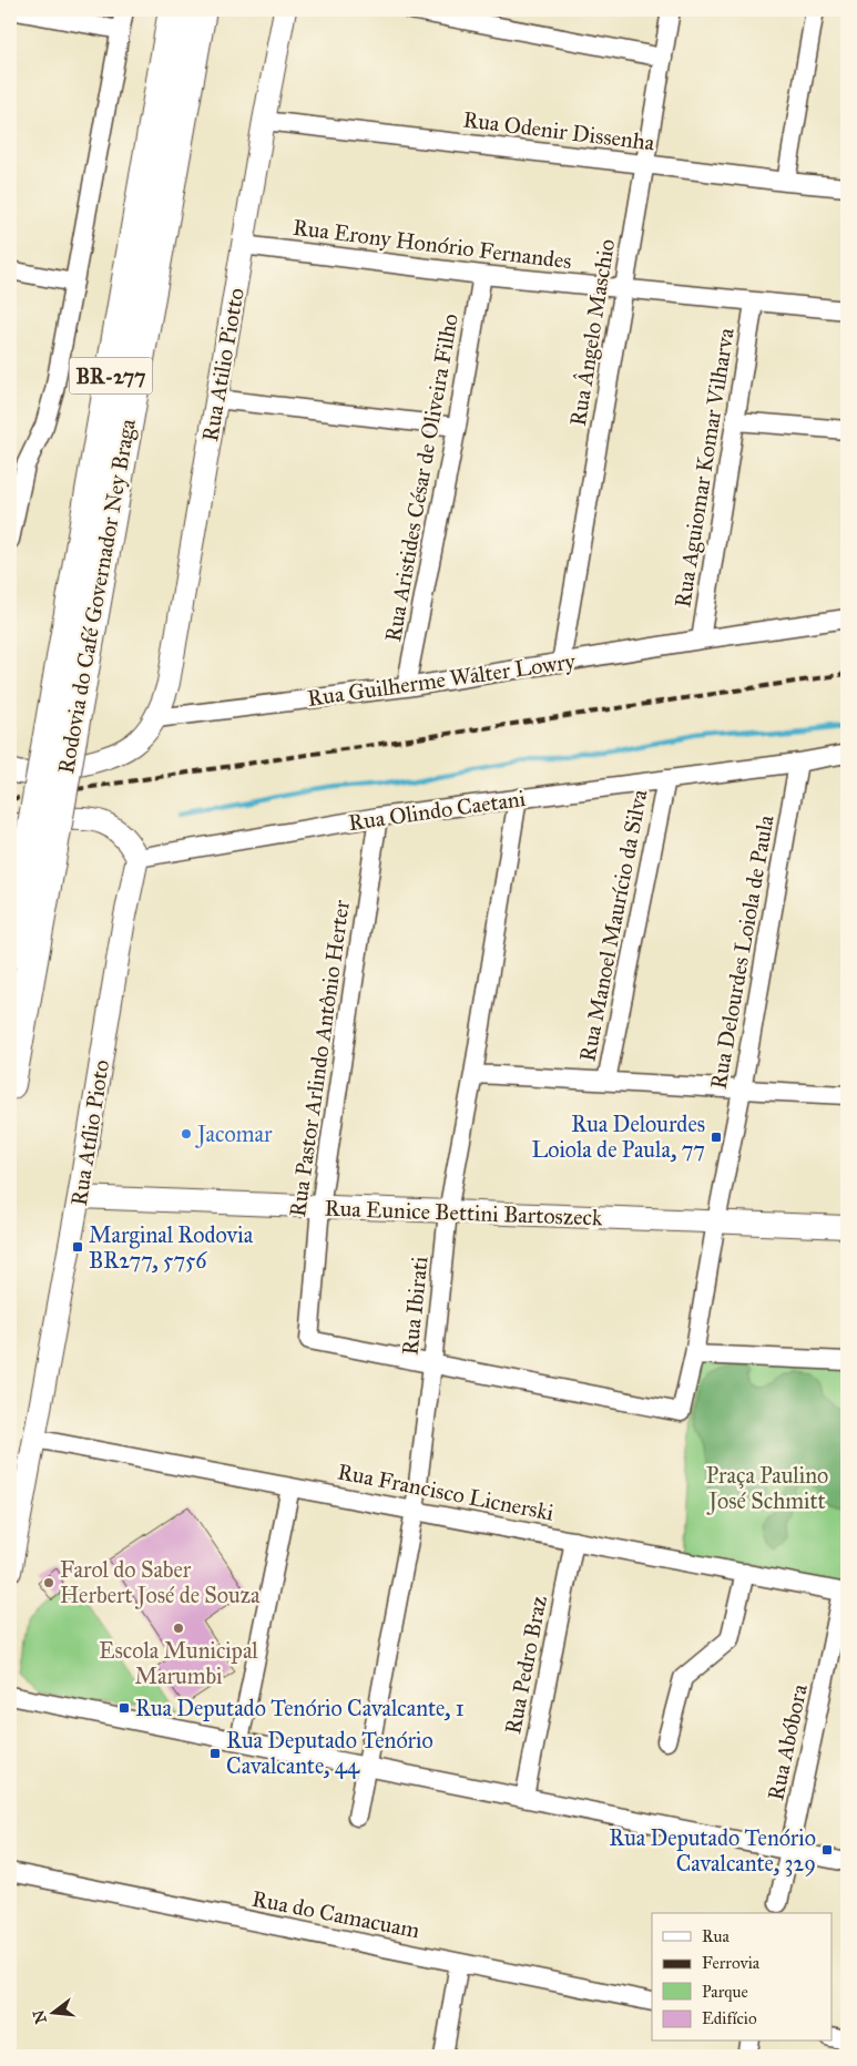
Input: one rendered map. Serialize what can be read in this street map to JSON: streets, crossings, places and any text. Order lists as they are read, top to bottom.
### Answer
{
  "streets": {
    "highway": ["BR-277", "Rodovia do Café Governador Ney Braga"],
    "street": [
      "Rua Odenir Dissenha",
      "Rua Erony Honório Fernandes",
      "Rua Ângelo Maschio",
      "Rua Atilio Piotto",
      "Rua Aguiomar Komar Vilharva",
      "Rua Aristides César de Oliveira Filho",
      "Rua Guilherme Walter Lowry",
      "Rua Olindo Caetani",
      "Rua Manoel Maurício da Silva",
      "Rua Delourdes Loiola de Paula",
      "Rua Pastor Arlindo Antônio Herter",
      "Rua Atílio Pioto",
      "Rua Eunice Bettini Bartoszeck",
      "Rua Ibirati",
      "Rua Francisco Licnerski",
      "Rua Pedro Braz",
      "Rua Abóbora",
      "Rua do Camacuam"
    ]
  },
  "crossings": [
    ["Rua Odenir Dissenha", "Rua Ângelo Maschio"],
    ["Rua Odenir Dissenha", "Rua Atilio Piotto"],
    ["Rua Erony Honório Fernandes", "Rua Ângelo Maschio"],
    ["Rua Erony Honório Fernandes", "Rua Atilio Piotto"],
    ["Rua Erony Honório Fernandes", "Rua Aguiomar Komar Vilharva"],
    ["Rua Erony Honório Fernandes", "Rua Aristides César de Oliveira Filho"],
    ["Rua Ângelo Maschio", "Rua Guilherme Walter Lowry"],
    ["Rua Atilio Piotto", "Rua Guilherme Walter Lowry"],
    ["Rua Aguiomar Komar Vilharva", "Rua Guilherme Walter Lowry"],
    ["Rua Aristides César de Oliveira Filho", "Rua Guilherme Walter Lowry"],
    ["Rua Olindo Caetani", "Rua Manoel Maurício da Silva"],
    ["Rua Olindo Caetani", "Rua Delourdes Loiola de Paula"],
    ["Rua Olindo Caetani", "Rua Pastor Arlindo Antônio Herter"],
    ["Rua Olindo Caetani", "Rua Atílio Pioto"],
    ["Rua Olindo Caetani", "Rua Ibirati"],
    ["Rua Delourdes Loiola de Paula", "Rua Pastor Arlindo Antônio Herter"],
    ["Rua Delourdes Loiola de Paula", "Rua Eunice Bettini Bartoszeck"],
    ["Rua Delourdes Loiola de Paula", "Rua Ibirati"],
    ["Rua Pastor Arlindo Antônio Herter", "Rua Eunice Bettini Bartoszeck"],
    ["Rua Pastor Arlindo Antônio Herter", "Rua Ibirati"],
    ["Rua Atílio Pioto", "Rua Eunice Bettini Bartoszeck"],
    ["Rua Atílio Pioto", "Rua Francisco Licnerski"],
    ["Rua Eunice Bettini Bartoszeck", "Rua Ibirati"],
    ["Rua Ibirati", "Rua Francisco Licnerski"],
    ["Rua Francisco Licnerski", "Rua Pedro Braz"],
    ["Rua Francisco Licnerski", "Rua Abóbora"]
  ],
  "parks": ["Praça Paulino José Schmitt"],
  "places": {
    "other": ["Jacomar", "Farol do Saber Herbert José de Souza", "Escola Municipal Marumbi"],
    "transit": [
      "Rua Delourdes Loiola de Paula, 77",
      "Marginal Rodovia BR277, 5756",
      "Rua Deputado Tenório Cavalcante, 1",
      "Rua Deputado Tenório Cavalcante, 44",
      "Rua Deputado Tenório Cavalcante, 329"
    ]
  },
  "legend": [
    "Rua",
    "Ferrovia",
    "Parque",
    "Edifício"
  ],
  "north": "left"
}
